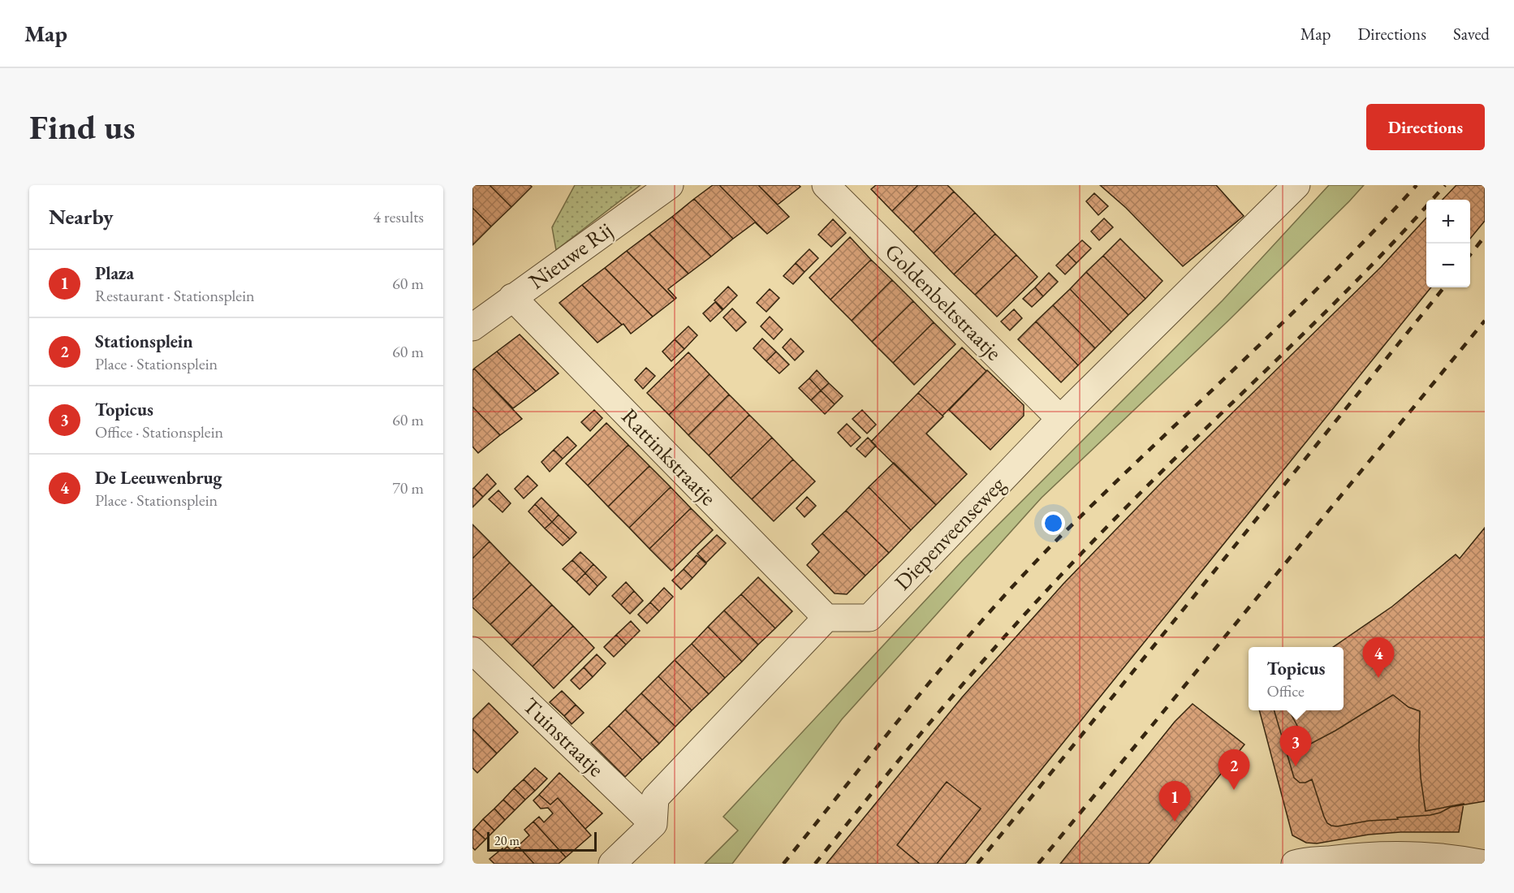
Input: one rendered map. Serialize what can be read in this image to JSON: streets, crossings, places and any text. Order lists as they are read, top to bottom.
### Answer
{
  "streets": {
    "street": [
      "Nieuwe Rij",
      "Goldenbeltstraatje",
      "Rattinkstraatje",
      "Diepenveenseweg",
      "Tuinstraatje"
    ]
  },
  "crossings": [
    ["Nieuwe Rij", "Rattinkstraatje"],
    ["Goldenbeltstraatje", "Diepenveenseweg"],
    ["Rattinkstraatje", "Diepenveenseweg"]
  ],
  "scale_bar": "20 m",
  "page": {
    "header": "Map",
    "nav": ["Map", "Directions", "Saved"],
    "buttons": "Directions",
    "title": "Find us",
    "heading": ["Nearby", "4 results"],
    "map_buttons": ["+", "−"],
    "list": [
      {
        "mark": "1",
        "name": "Plaza",
        "note": "Restaurant · Stationsplein",
        "value": "60 m"
      },
      {
        "mark": "2",
        "name": "Stationsplein",
        "note": "Place · Stationsplein",
        "value": "60 m"
      },
      {
        "mark": "3",
        "name": "Topicus",
        "note": "Office · Stationsplein",
        "value": "60 m"
      },
      {
        "mark": "4",
        "name": "De Leeuwenbrug",
        "note": "Place · Stationsplein",
        "value": "70 m"
      }
    ],
    "pins": [
      "4",
      "3",
      "2",
      "1"
    ],
    "popup": ["Topicus", "Office"],
    "scale": "20 m"
  }
}
